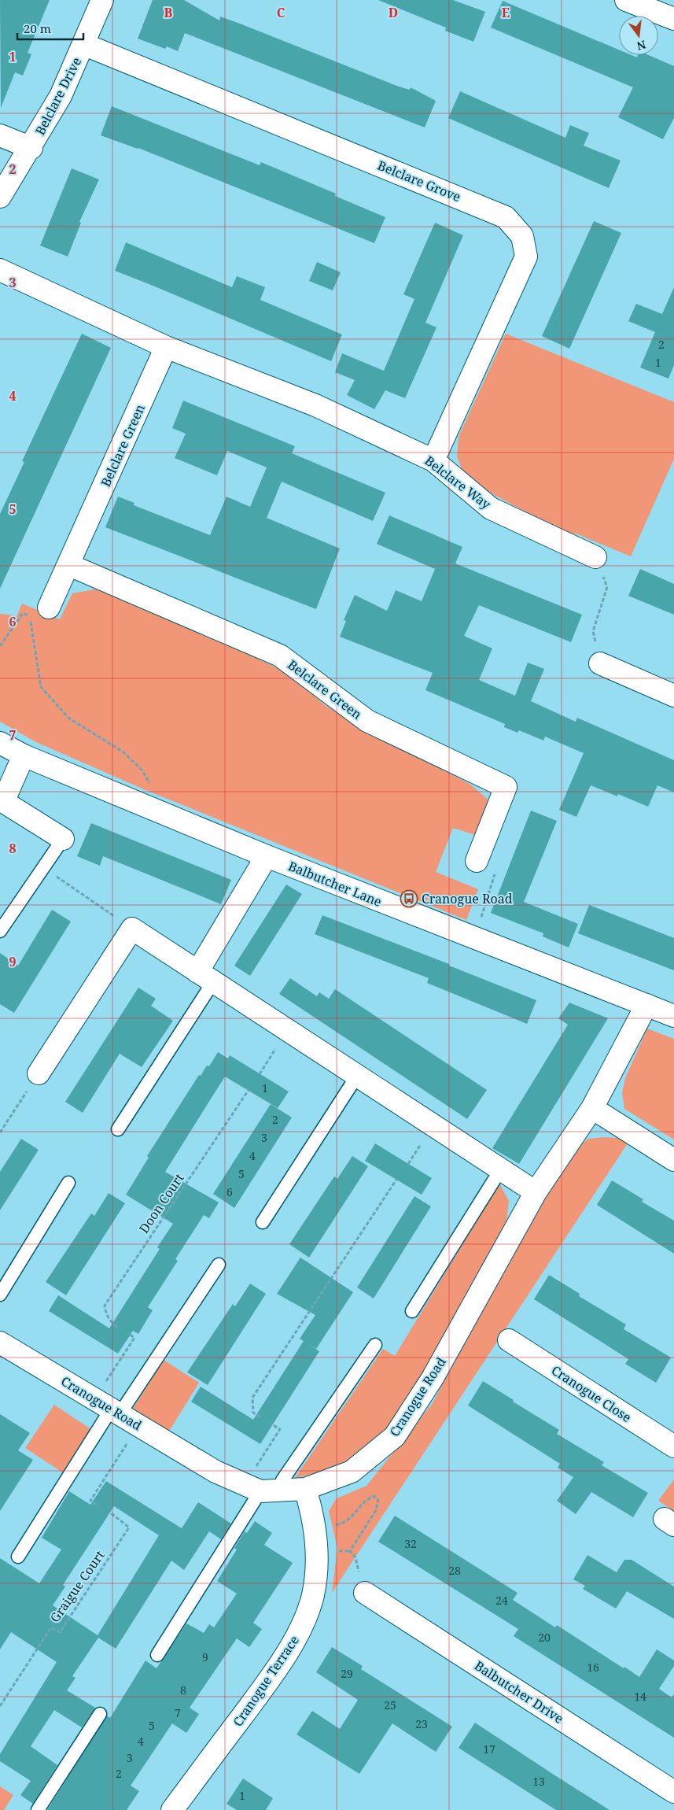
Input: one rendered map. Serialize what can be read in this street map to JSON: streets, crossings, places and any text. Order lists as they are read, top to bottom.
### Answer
{
  "streets": {
    "street": [
      "Belclare Drive",
      "Belclare Grove",
      "Belclare Green",
      "Belclare Way",
      "Balbutcher Lane",
      "Cranogue Close",
      "Cranogue Road",
      "Cranogue Terrace",
      "Balbutcher Drive"
    ],
    "path": ["Doon Court", "Graigue Court"]
  },
  "crossings": [
    ["Belclare Drive", "Belclare Grove"],
    ["Belclare Grove", "Belclare Way"],
    ["Belclare Green", "Belclare Way"],
    ["Balbutcher Lane", "Cranogue Road"],
    ["Cranogue Road", "Cranogue Terrace"]
  ],
  "places": {
    "bus stop": ["Cranogue Road"]
  },
  "house_numbers": [
    "2",
    "1",
    "1",
    "2",
    "3",
    "4",
    "5",
    "6",
    "32",
    "28",
    "24",
    "20",
    "9",
    "16",
    "29",
    "8",
    "14",
    "25",
    "7",
    "23",
    "5",
    "4",
    "17",
    "3",
    "2",
    "13",
    "1"
  ],
  "scale_bar": "20 m",
  "north": "bottom",
  "grid": {
    "columns": [
      "B",
      "C",
      "D",
      "E"
    ],
    "rows": [
      "1",
      "2",
      "3",
      "4",
      "5",
      "6",
      "7",
      "8",
      "9"
    ]
  }
}
